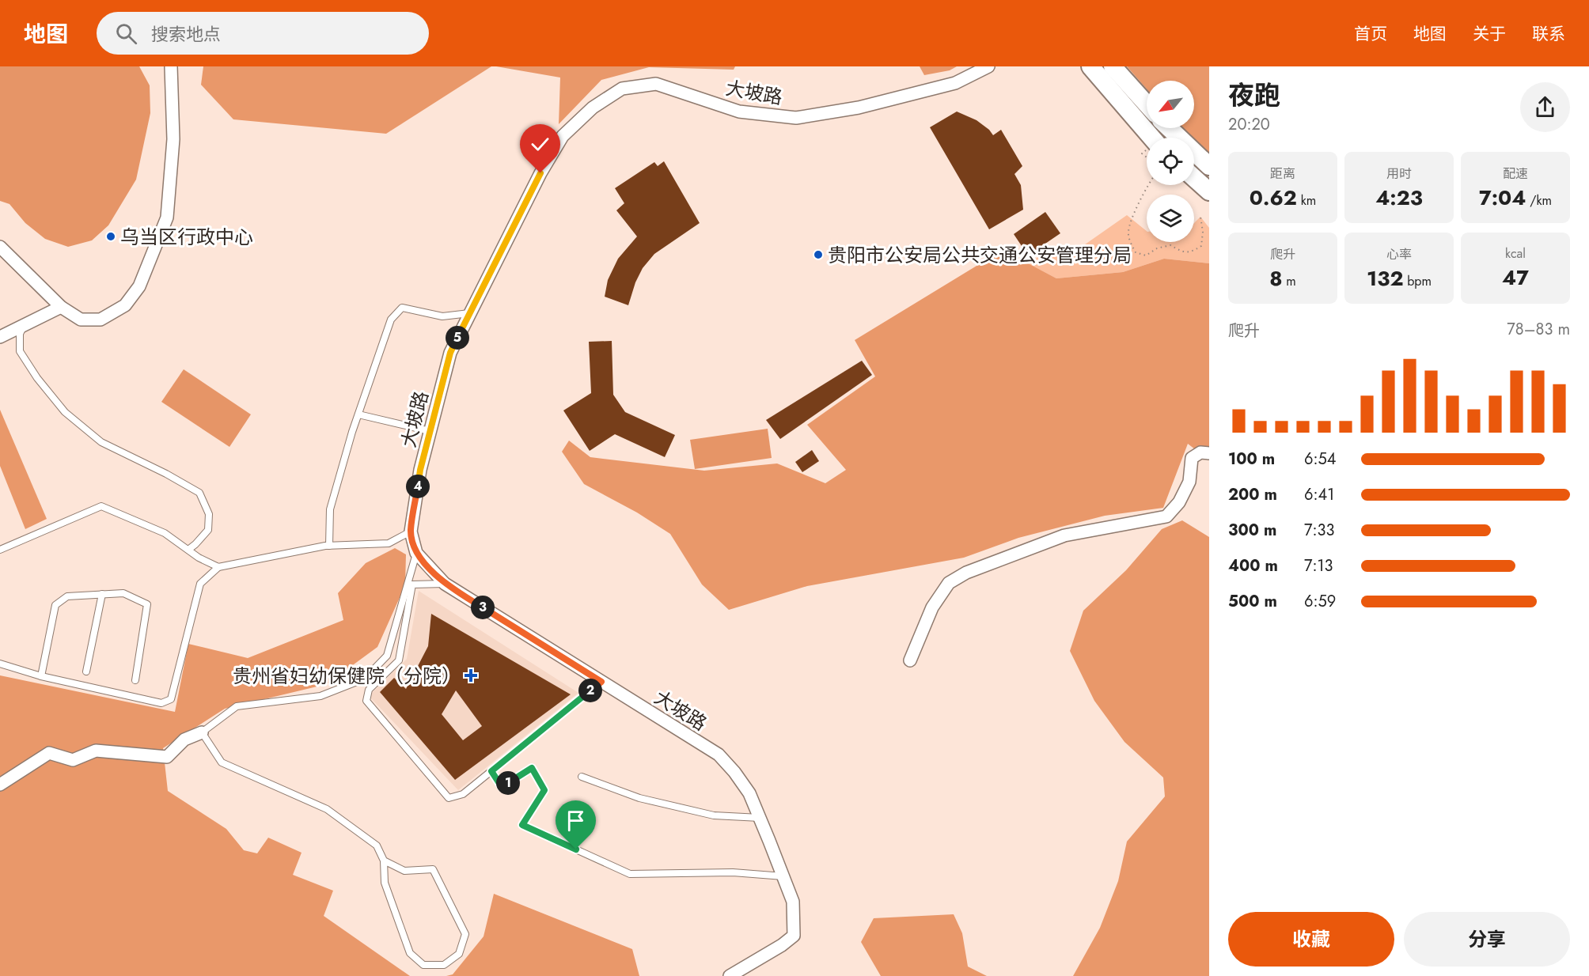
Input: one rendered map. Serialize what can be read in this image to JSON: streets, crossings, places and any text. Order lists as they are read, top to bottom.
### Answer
{
  "streets": {
    "street": ["大坡路"]
  },
  "places": {
    "other": ["乌当区行政中心", "贵阳市公安局公共交通公安管理分局"],
    "health": ["贵州省妇幼保健院（分院）"]
  },
  "north": "bottom left",
  "page": {
    "header": "地图",
    "search": "搜索地点",
    "nav": [
      "首页",
      "地图",
      "关于",
      "联系"
    ],
    "heading": ["夜跑", "20:20"],
    "stats": [
      ["距离", "0.62 km"],
      ["用时", "4:23"],
      ["配速", "7:04 /km"],
      ["爬升", "8 m"],
      ["心率", "132 bpm"],
      ["kcal", "47"]
    ],
    "chart": ["爬升", "78–83 m"],
    "pins": [
      "5",
      "4",
      "3",
      "2",
      "1"
    ],
    "list": [
      {
        "name": "100 m",
        "note": "6:54"
      },
      {
        "name": "200 m",
        "note": "6:41"
      },
      {
        "name": "300 m",
        "note": "7:33"
      },
      {
        "name": "400 m",
        "note": "7:13"
      },
      {
        "name": "500 m",
        "note": "6:59"
      }
    ],
    "buttons": ["收藏", "分享"]
  }
}
